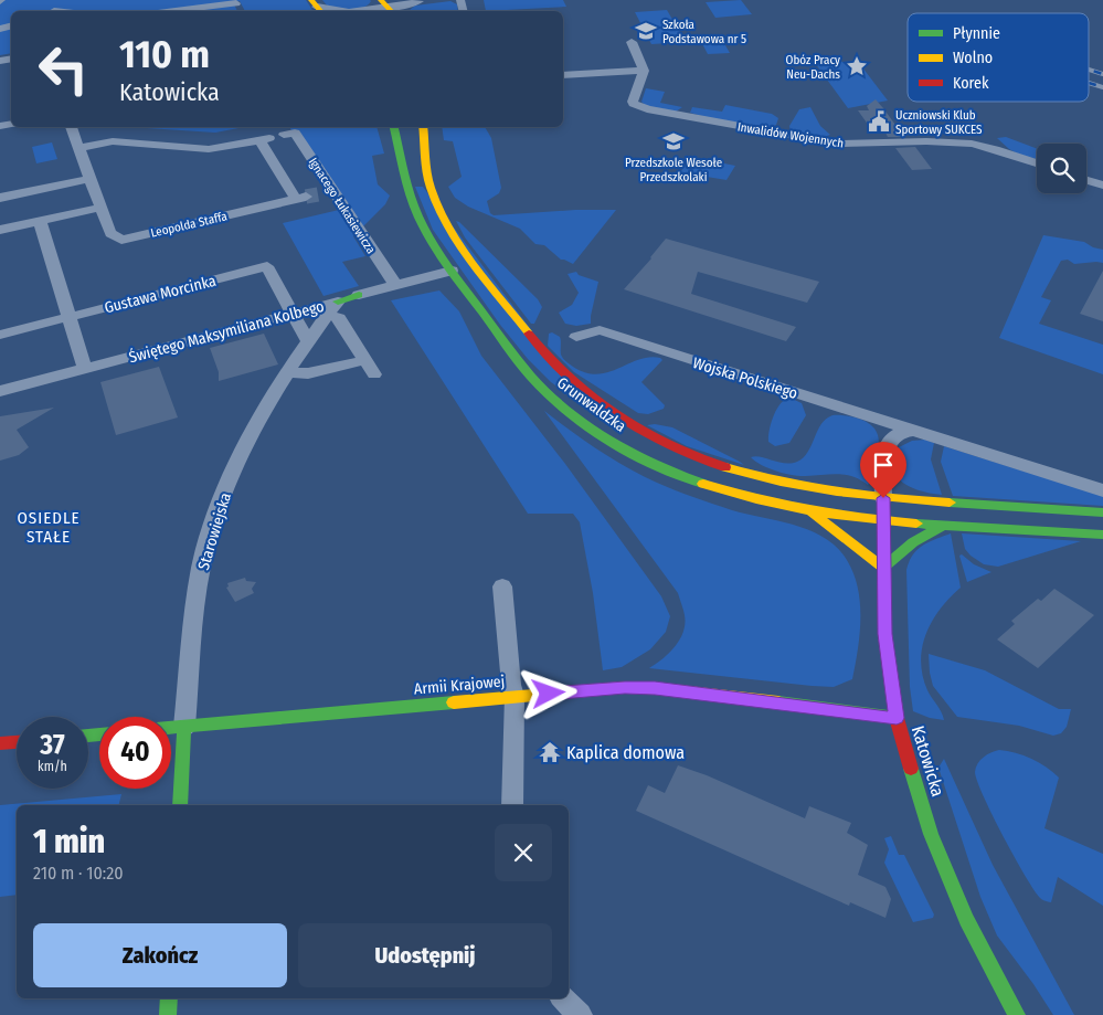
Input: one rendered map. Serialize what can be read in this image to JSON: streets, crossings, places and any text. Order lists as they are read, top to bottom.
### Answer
{
  "streets": {
    "main road": [
      "Świętego Maksymiliana Kolbego",
      "Grunwaldzka",
      "Starowiejska",
      "Armii Krajowej",
      "Katowicka"
    ],
    "street": [
      "Inwalidów Wojennych",
      "Ignacego Łukasiewicza",
      "Leopolda Staffa",
      "Gustawa Morcinka",
      "Wojska Polskiego"
    ]
  },
  "crossings": [
    ["Ignacego Łukasiewicza", "Leopolda Staffa"],
    ["Ignacego Łukasiewicza", "Świętego Maksymiliana Kolbego"],
    ["Gustawa Morcinka", "Świętego Maksymiliana Kolbego"],
    ["Świętego Maksymiliana Kolbego", "Grunwaldzka"],
    ["Świętego Maksymiliana Kolbego", "Starowiejska"],
    ["Grunwaldzka", "Katowicka"],
    ["Starowiejska", "Armii Krajowej"],
    ["Armii Krajowej", "Katowicka"]
  ],
  "districts": ["OSIEDLE STAŁE"],
  "places": {
    "school or university": ["Szkoła Podstawowa nr 5", "Przedszkole Wesołe Przedszkolaki"],
    "place": ["Obóz Pracy Neu-Dachs"],
    "public building": ["Uczniowski Klub Sportowy SUKCES"],
    "temple": ["Kaplica domowa"]
  },
  "legend": ["Płynnie", "Wolno", "Korek"],
  "page": {
    "turn": ["110 m", "Katowicka"],
    "speed": "37 km/h",
    "limit": "40",
    "heading": ["1 min", "210 m · 10:20"],
    "buttons": ["Zakończ", "Udostępnij"]
  }
}
